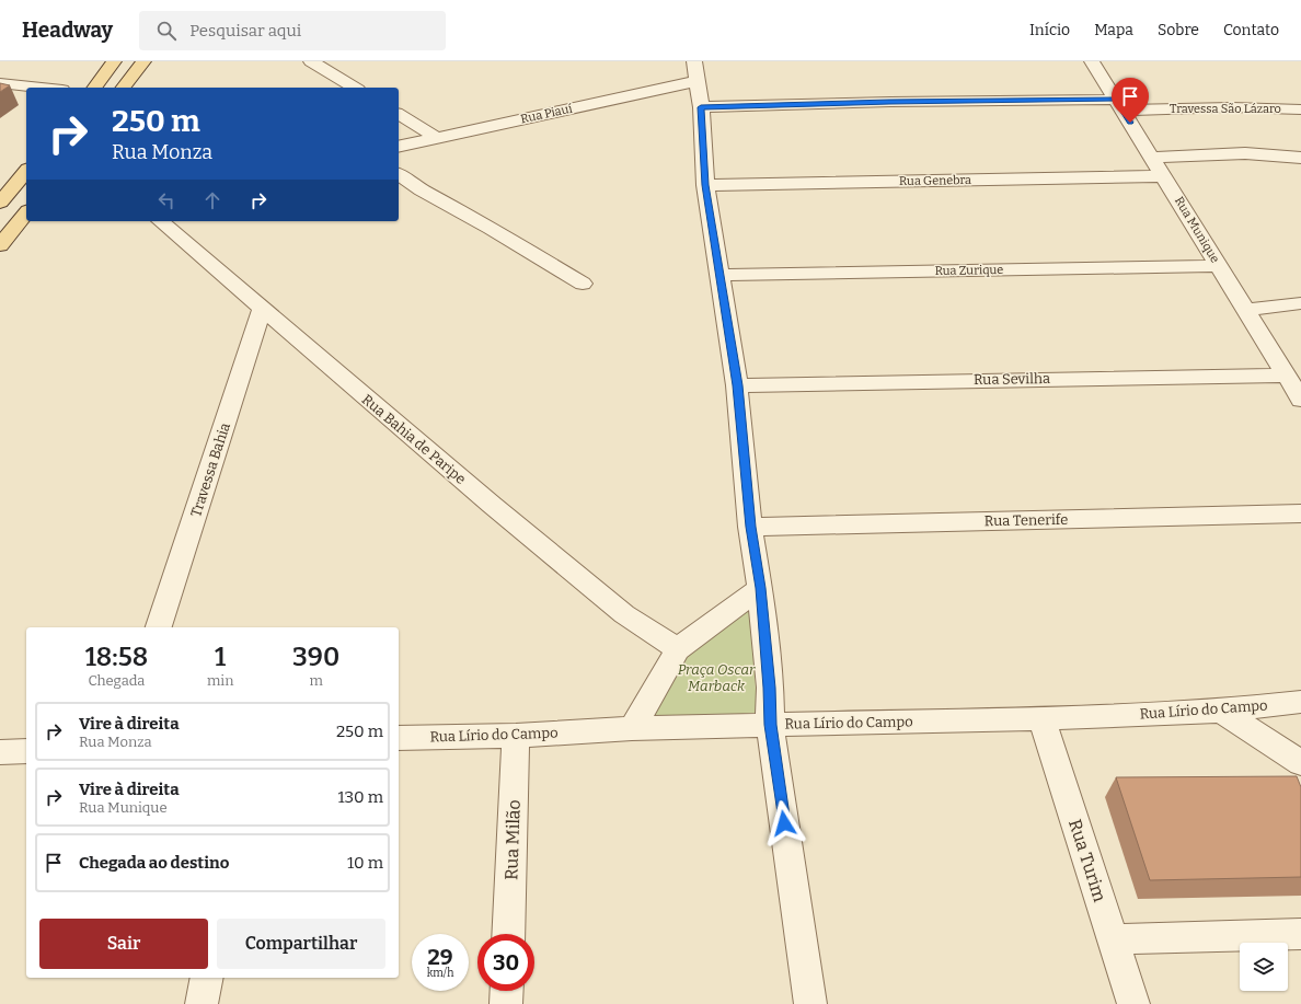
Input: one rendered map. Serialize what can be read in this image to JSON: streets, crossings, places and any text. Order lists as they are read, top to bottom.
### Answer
{
  "streets": {
    "street": [
      "Travessa São Lázaro",
      "Rua Piauí",
      "Rua Genebra",
      "Rua Munique",
      "Rua Zurique",
      "Rua Sevilha",
      "Rua Bahia de Paripe",
      "Travessa Bahia",
      "Rua Tenerife",
      "Rua Lírio do Campo",
      "Rua Milão",
      "Rua Turim"
    ]
  },
  "crossings": [
    ["Travessa São Lázaro", "Rua Munique"],
    ["Rua Genebra", "Rua Munique"],
    ["Rua Munique", "Rua Zurique"],
    ["Rua Munique", "Rua Sevilha"],
    ["Rua Bahia de Paripe", "Travessa Bahia"],
    ["Rua Lírio do Campo", "Rua Milão"],
    ["Rua Lírio do Campo", "Rua Turim"]
  ],
  "parks": ["Praça Oscar Marback"],
  "page": {
    "header": "Headway",
    "search": "Pesquisar aqui",
    "nav": [
      "Início",
      "Mapa",
      "Sobre",
      "Contato"
    ],
    "turn": ["250 m", "Rua Monza"],
    "eta": [
      "18:58",
      "Chegada",
      "1",
      "min",
      "390",
      "m"
    ],
    "list": [
      {
        "name": "Vire à direita",
        "note": "Rua Monza",
        "value": "250 m"
      },
      {
        "name": "Vire à direita",
        "note": "Rua Munique",
        "value": "130 m"
      },
      {
        "name": "Chegada ao destino",
        "value": "10 m"
      }
    ],
    "buttons": ["Sair", "Compartilhar"],
    "speed": "29 km/h",
    "limit": "30"
  }
}
